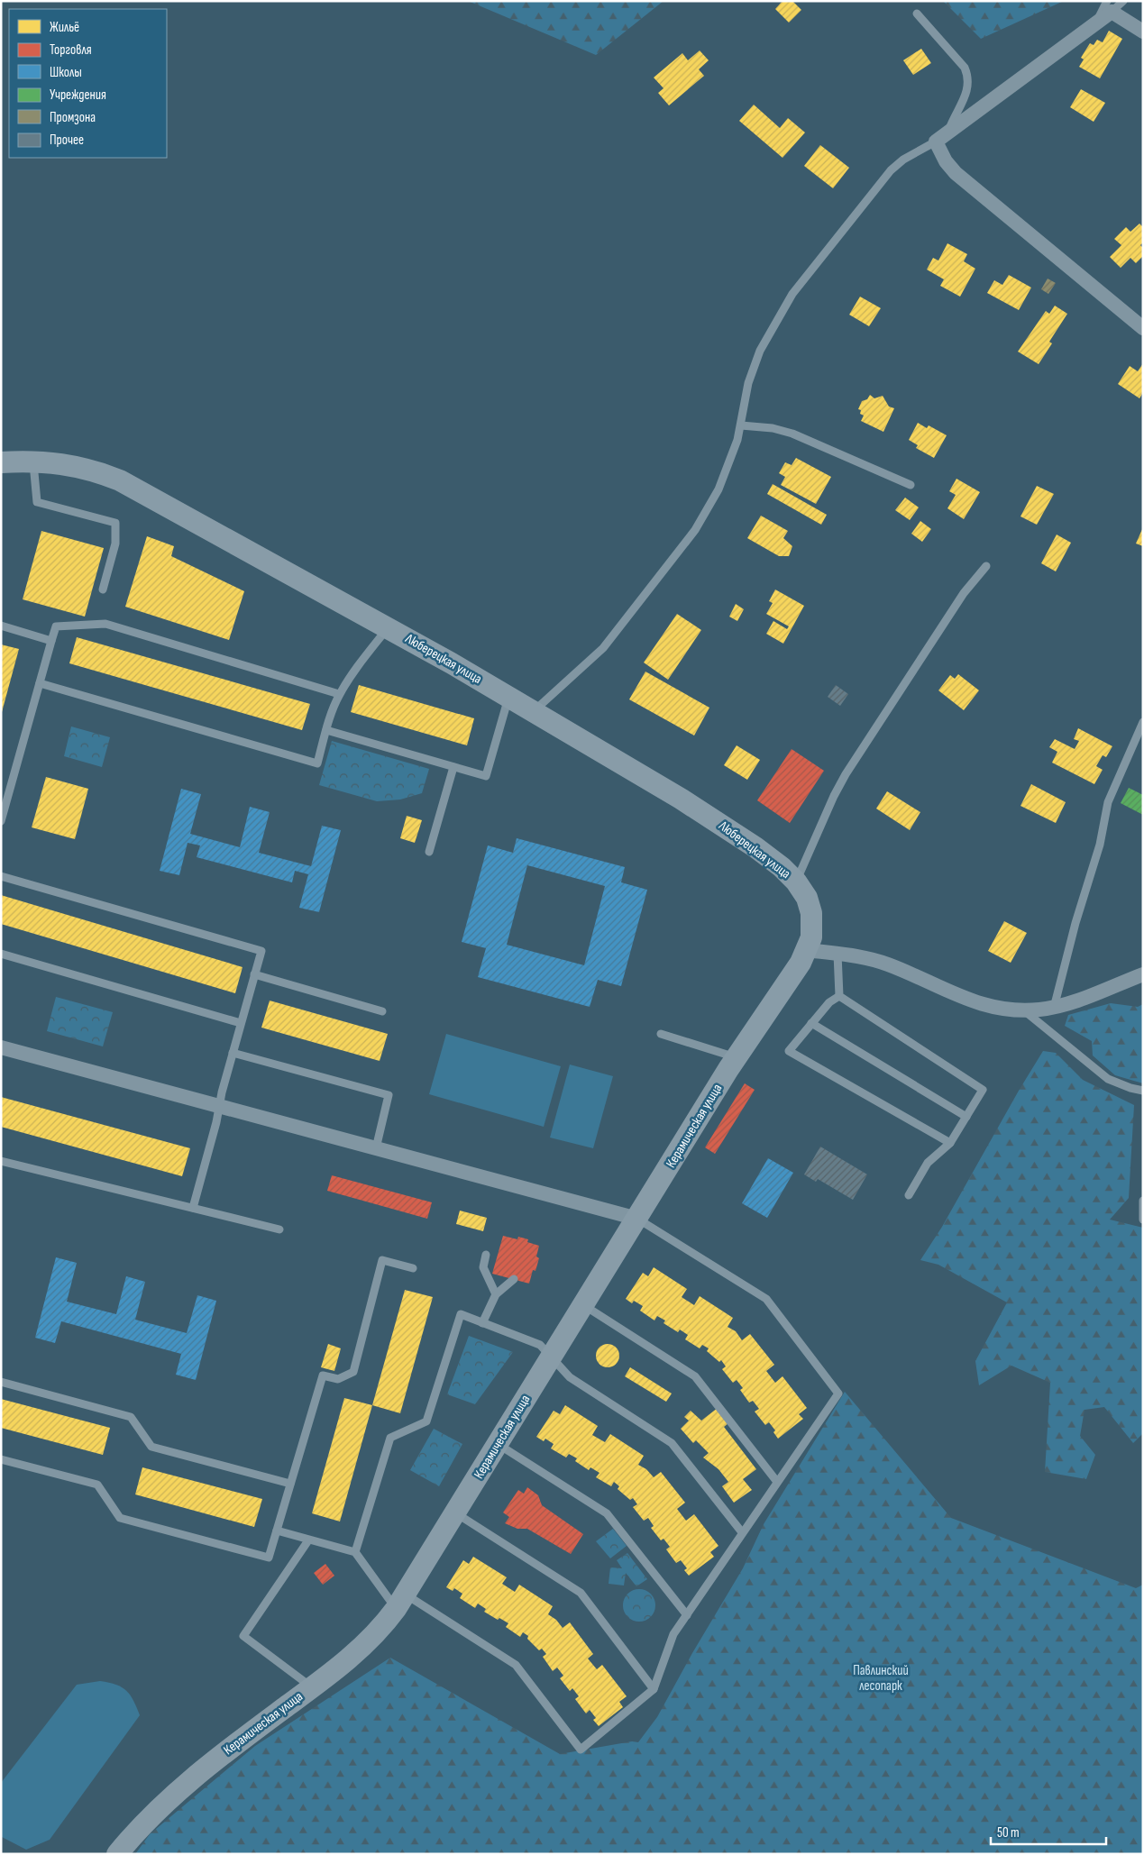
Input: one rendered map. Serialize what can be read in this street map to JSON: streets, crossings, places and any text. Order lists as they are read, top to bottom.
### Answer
{
  "streets": {
    "main road": ["Люберецкая улица", "Керамическая улица"]
  },
  "crossings": [
    ["Люберецкая улица", "Керамическая улица"]
  ],
  "parks": ["Павлинский лесопарк"],
  "legend": [
    "Жильё",
    "Торговля",
    "Школы",
    "Учреждения",
    "Промзона",
    "Прочее"
  ],
  "scale_bar": "50 m"
}
